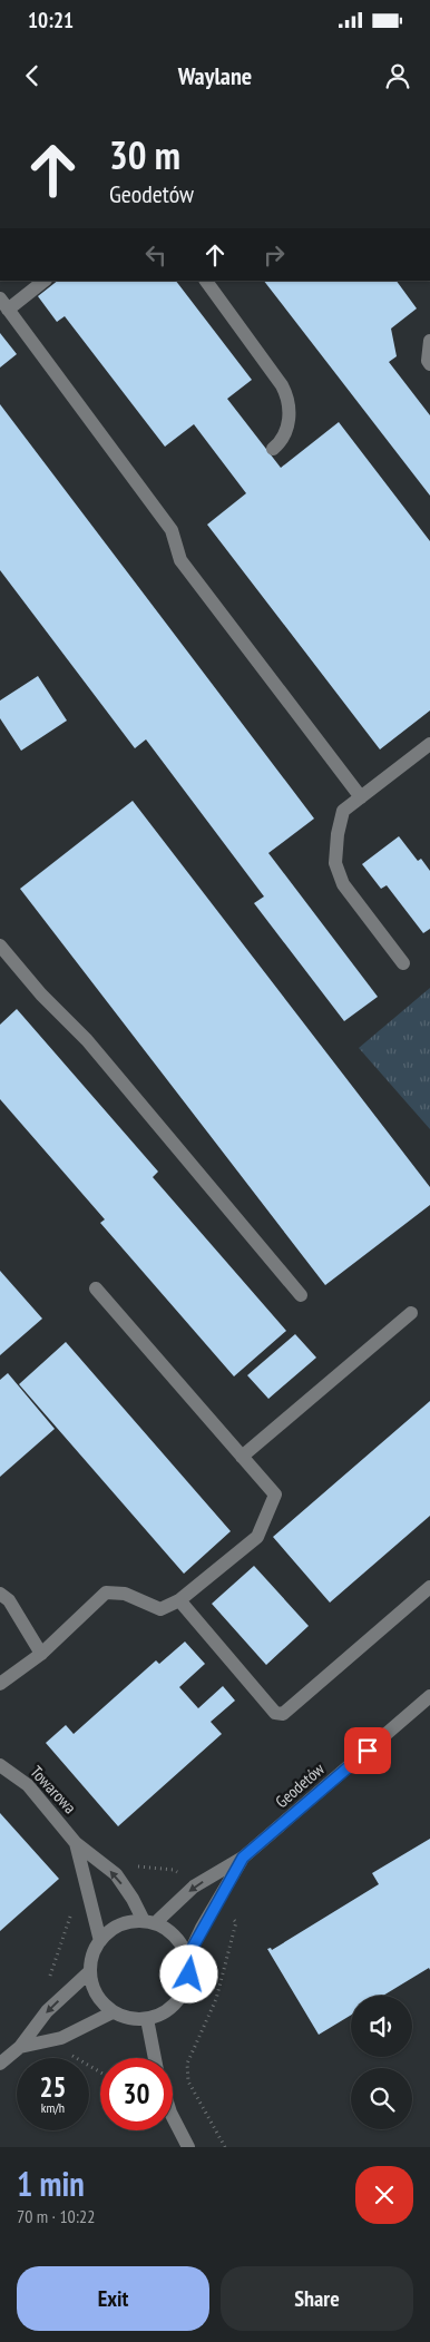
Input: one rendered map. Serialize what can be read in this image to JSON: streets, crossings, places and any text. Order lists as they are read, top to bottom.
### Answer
{
  "streets": {
    "street": ["Geodetów", "Towarowa"]
  },
  "page": {
    "status": "10:21",
    "header": "Waylane",
    "turn": ["30 m", "Geodetów"],
    "speed": "25 km/h",
    "limit": "30",
    "heading": ["1 min", "70 m · 10:22"],
    "buttons": ["Exit", "Share"]
  }
}
